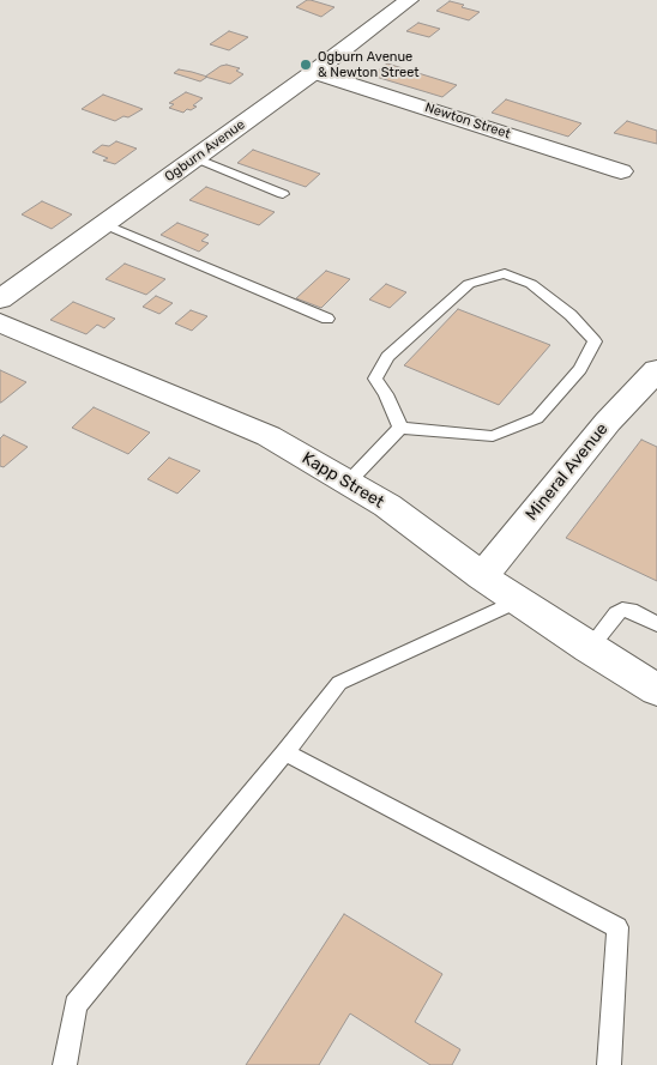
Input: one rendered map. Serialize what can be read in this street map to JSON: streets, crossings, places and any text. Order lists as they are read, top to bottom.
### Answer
{
  "streets": {
    "street": [
      "Newton Street",
      "Ogburn Avenue",
      "Mineral Avenue",
      "Kapp Street"
    ]
  },
  "crossings": [
    ["Newton Street", "Ogburn Avenue"],
    ["Mineral Avenue", "Kapp Street"]
  ],
  "places": ["Ogburn Avenue & Newton Street"]
}
